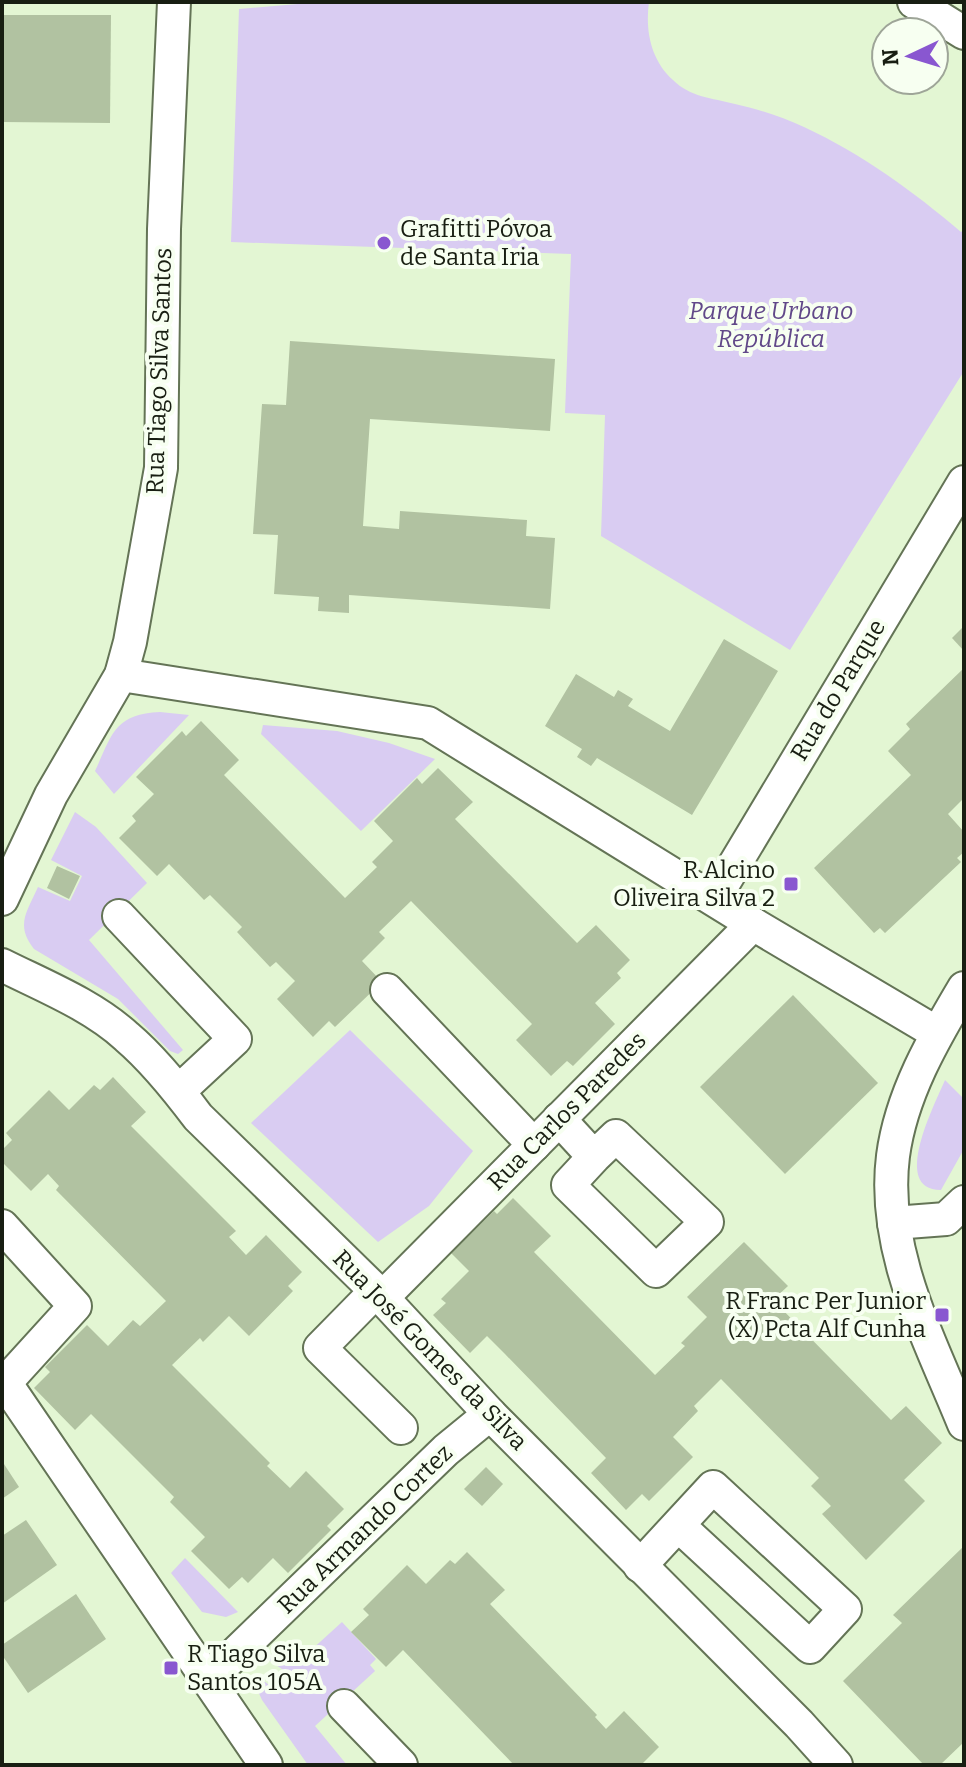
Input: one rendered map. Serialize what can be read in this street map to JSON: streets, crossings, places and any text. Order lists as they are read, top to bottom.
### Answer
{
  "streets": {
    "street": [
      "Rua Tiago Silva Santos",
      "Rua do Parque",
      "Rua Carlos Paredes",
      "Rua José Gomes da Silva",
      "Rua Armando Cortez"
    ]
  },
  "crossings": [
    ["Rua Carlos Paredes", "Rua José Gomes da Silva"],
    ["Rua José Gomes da Silva", "Rua Armando Cortez"]
  ],
  "parks": ["Parque Urbano República"],
  "places": {
    "other": ["Grafitti Póvoa de Santa Iria"],
    "transit": ["R Alcino Oliveira Silva 2", "R Franc Per Junior (X) Pcta Alf Cunha", "R Tiago Silva Santos 105A"]
  },
  "north": "left"
}
